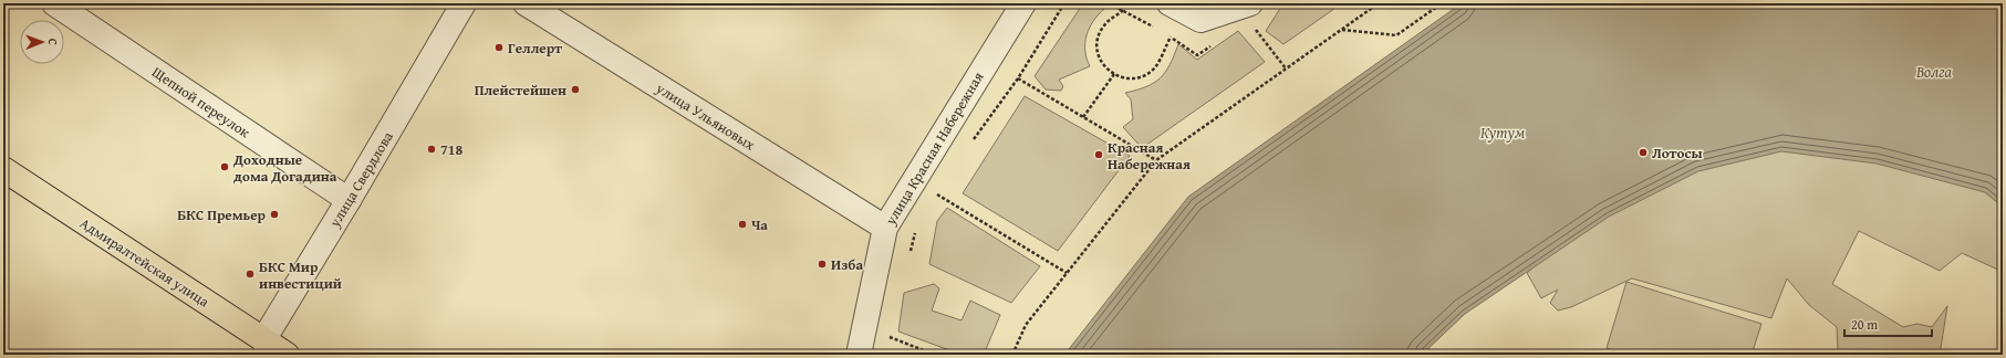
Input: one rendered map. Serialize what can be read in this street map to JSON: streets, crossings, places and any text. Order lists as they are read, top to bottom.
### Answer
{
  "streets": {
    "main road": ["Адмиралтейская улица"],
    "street": [
      "Щепной переулок",
      "улица Ульяновых",
      "улица Красная Набережная",
      "улица Свердлова"
    ]
  },
  "crossings": [
    ["Щепной переулок", "улица Свердлова"],
    ["улица Ульяновых", "улица Красная Набережная"],
    ["улица Свердлова", "Адмиралтейская улица"]
  ],
  "water": ["Волга", "Кутум"],
  "places": [
    "Геллерт",
    "Плейстейшен",
    "718",
    "Лотосы",
    "Красная Набережная",
    "Доходные дома Догадина",
    "БКС Премьер",
    "Ча",
    "Изба",
    "БКС Мир инвестиций"
  ],
  "scale_bar": "20 m",
  "north": "right"
}
